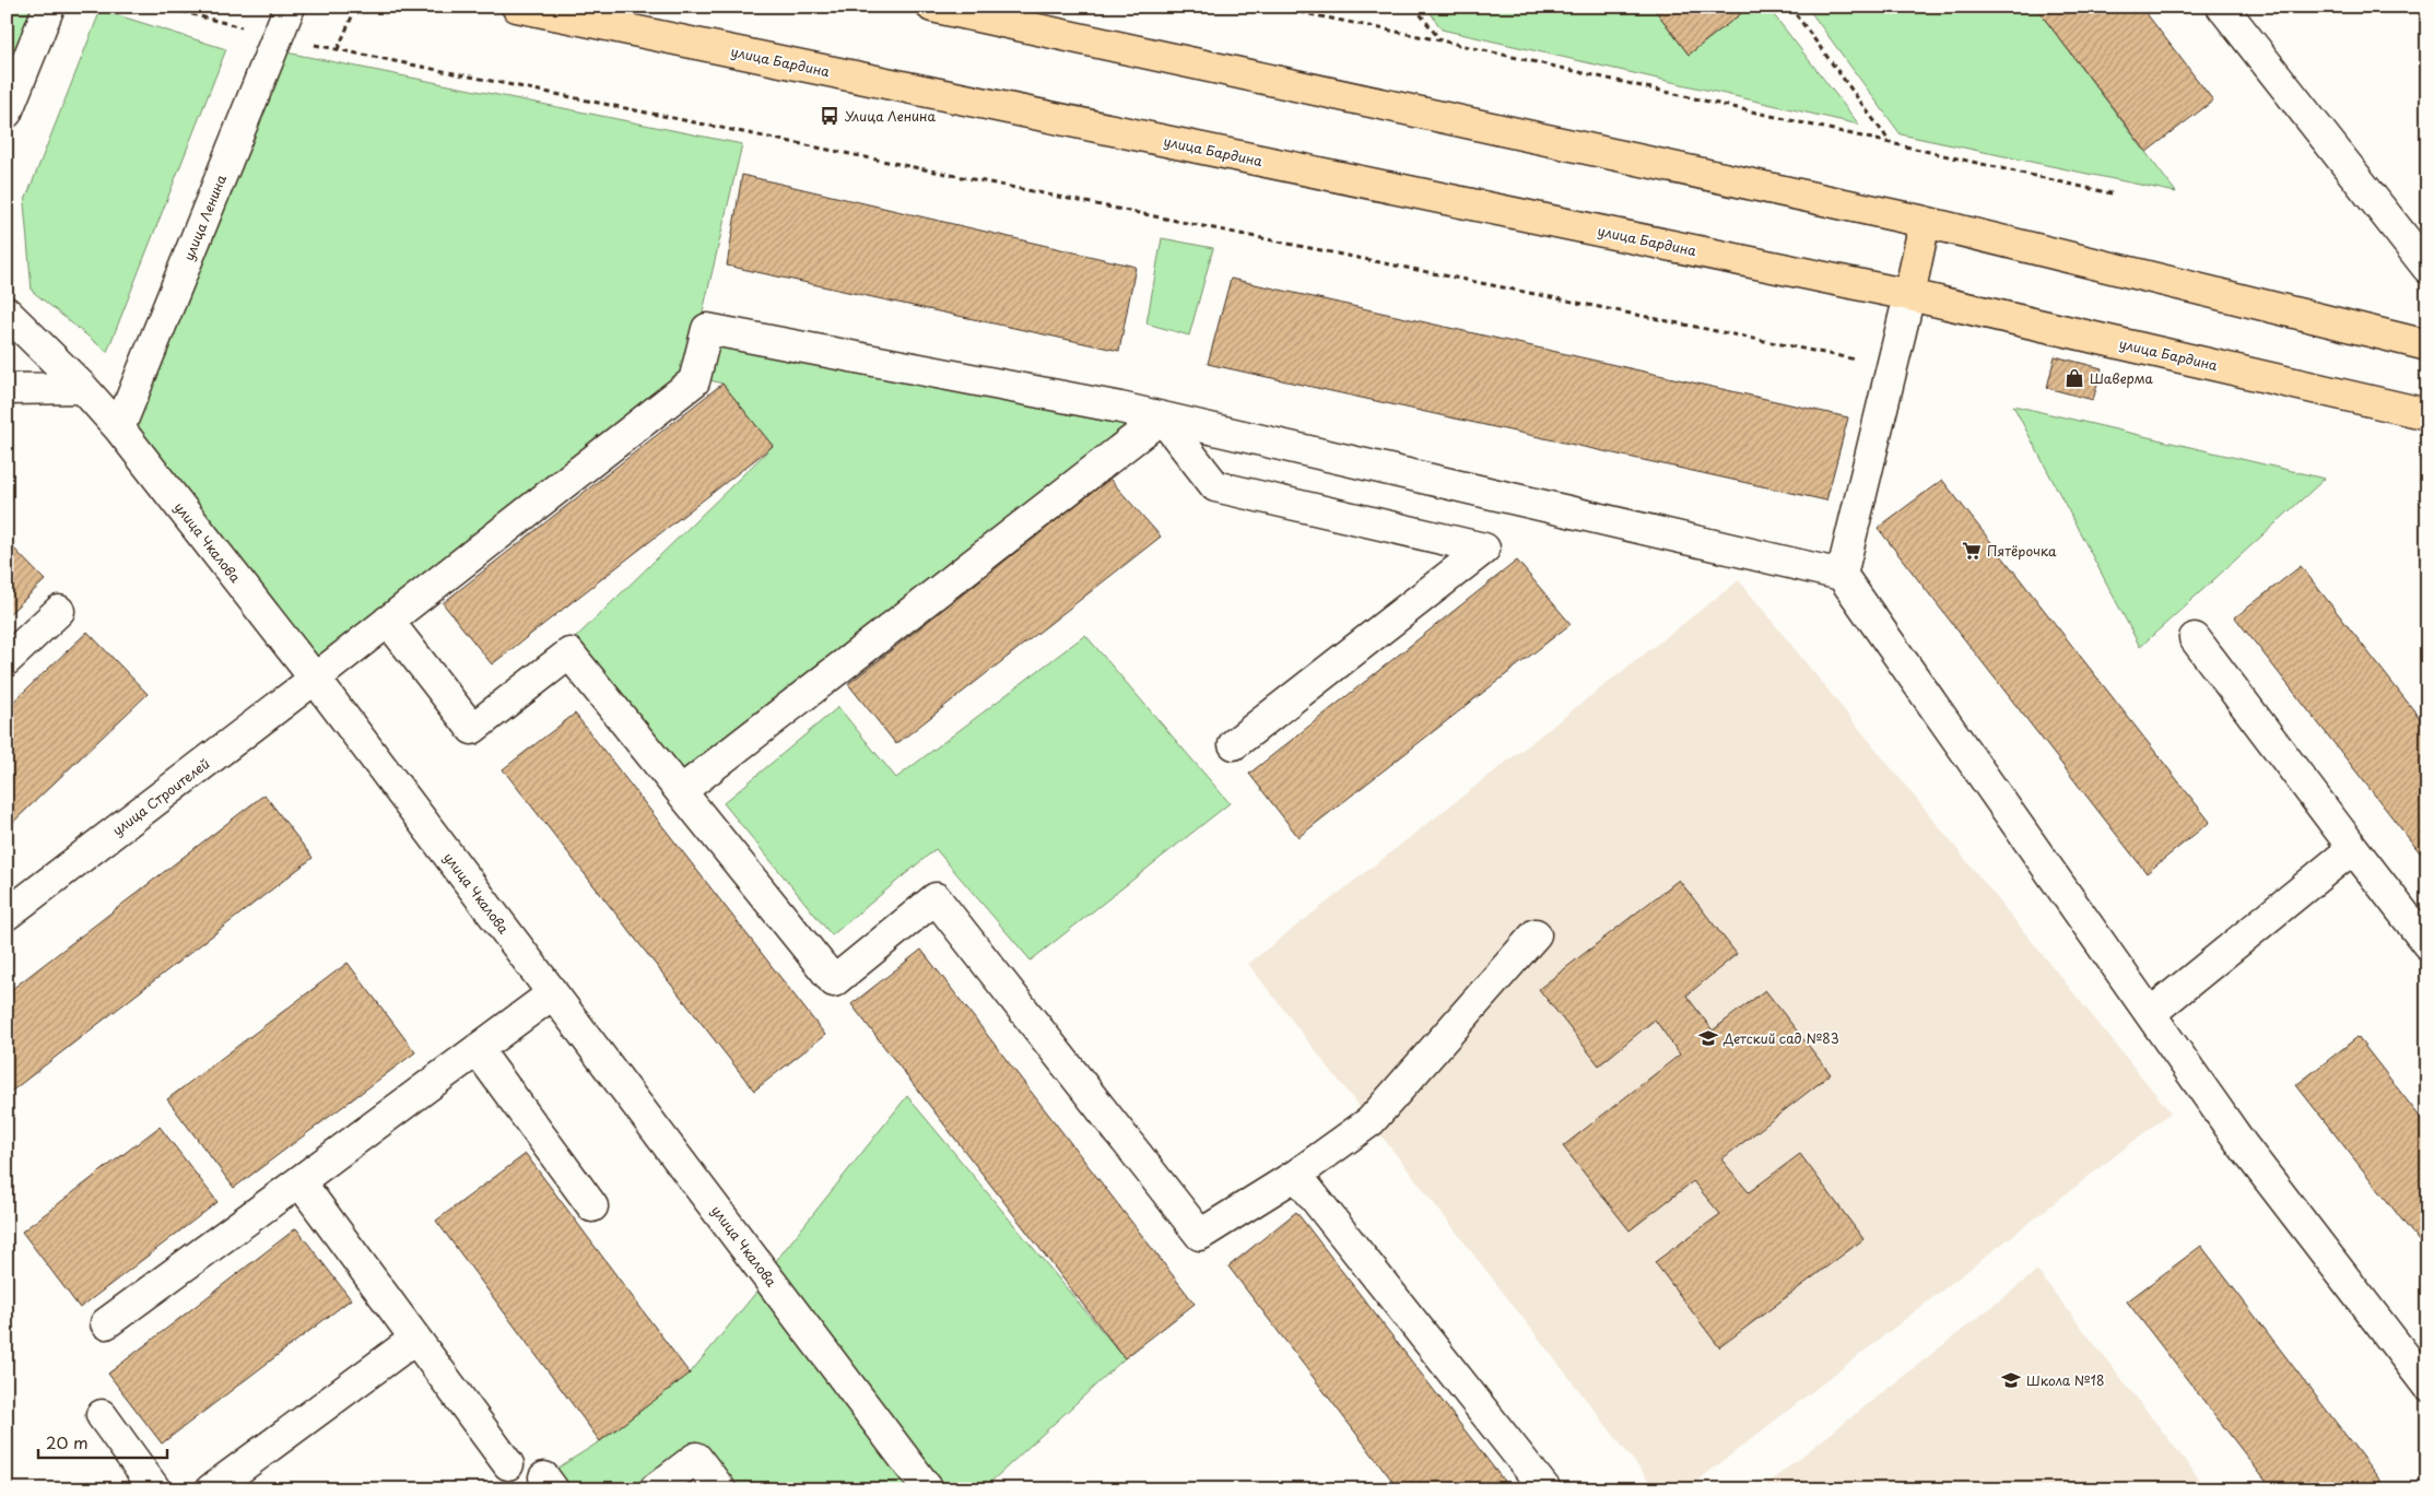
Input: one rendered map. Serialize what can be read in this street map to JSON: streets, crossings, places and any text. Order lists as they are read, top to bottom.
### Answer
{
  "streets": {
    "main road": ["улица Бардина"],
    "street": ["улица Ленина", "улица Чкалова", "улица Строителей"]
  },
  "crossings": [
    ["улица Ленина", "улица Чкалова"],
    ["улица Чкалова", "улица Строителей"]
  ],
  "places": {
    "bus stop": ["Улица Ленина"],
    "shop": ["Шаверма"],
    "supermarket": ["Пятёрочка"],
    "school or university": ["Детский сад №83", "Школа №18"]
  },
  "scale_bar": "20 m"
}
